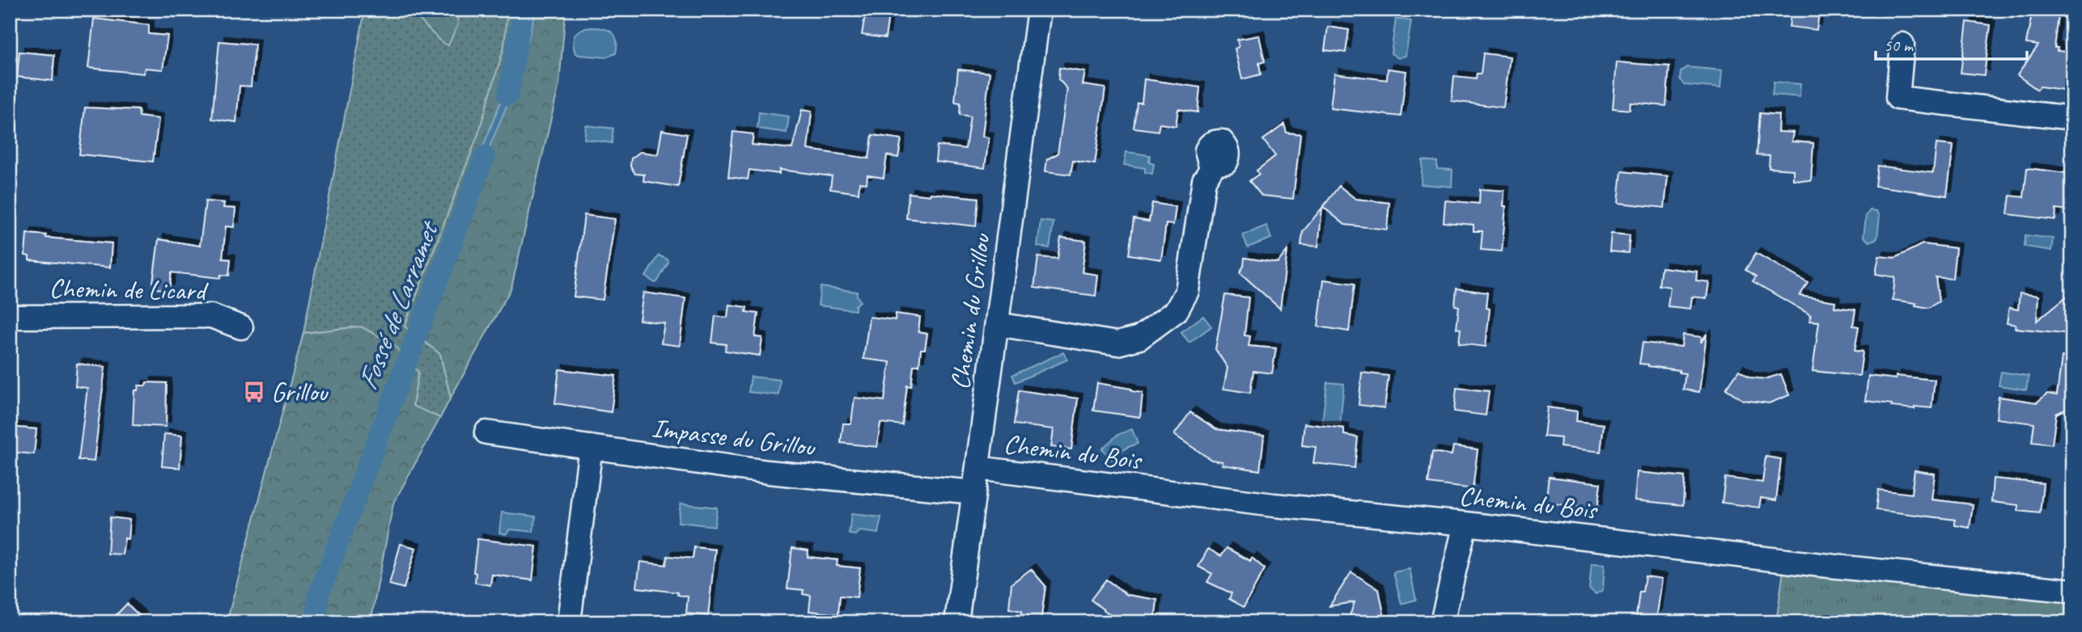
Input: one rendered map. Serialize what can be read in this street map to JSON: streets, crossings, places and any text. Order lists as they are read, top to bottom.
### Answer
{
  "streets": {
    "street": [
      "Chemin de Licard",
      "Chemin du Grillou",
      "Impasse du Grillou",
      "Chemin du Bois"
    ]
  },
  "crossings": [
    ["Chemin du Grillou", "Impasse du Grillou"],
    ["Chemin du Grillou", "Chemin du Bois"]
  ],
  "water": ["Fossé de Larramet"],
  "places": {
    "bus stop": ["Grillou"]
  },
  "scale_bar": "50 m"
}
